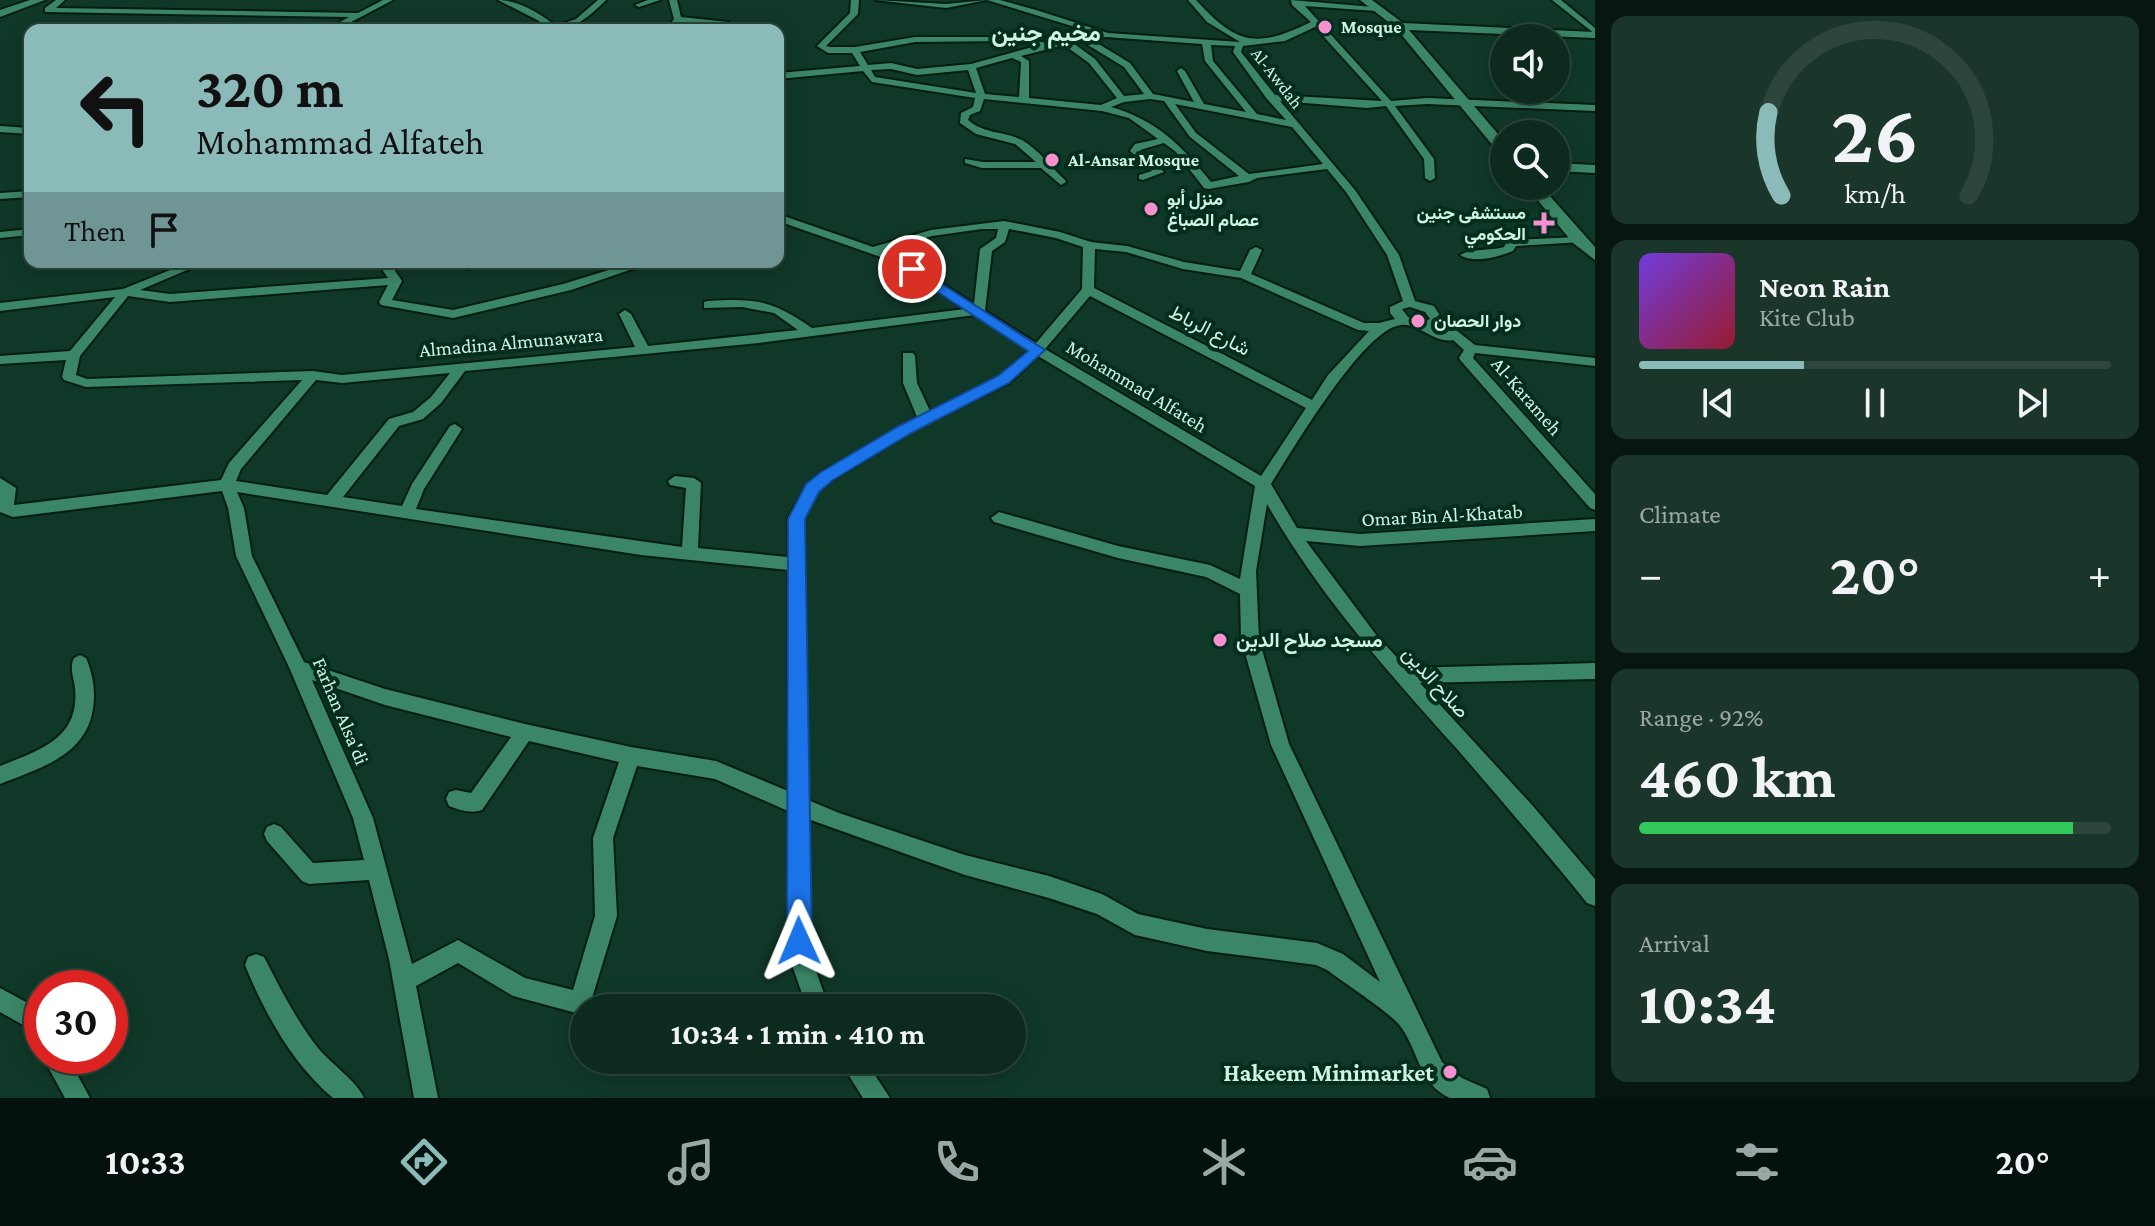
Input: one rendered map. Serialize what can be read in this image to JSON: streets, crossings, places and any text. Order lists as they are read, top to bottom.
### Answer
{
  "streets": {
    "street": [
      "Al-Awdah",
      "شارع الرباط",
      "Almadina Almunawara",
      "Mohammad Alfateh",
      "Al-Karameh",
      "Omar Bin Al-Khatab",
      "صلاح الدين",
      "Farhan Alsa'di"
    ]
  },
  "crossings": [
    ["شارع الرباط", "Almadina Almunawara"],
    ["شارع الرباط", "Mohammad Alfateh"],
    ["Almadina Almunawara", "Mohammad Alfateh"],
    ["Mohammad Alfateh", "صلاح الدين"],
    ["Omar Bin Al-Khatab", "صلاح الدين"]
  ],
  "districts": ["مخيم جنين"],
  "places": {
    "other": [
      "Mosque",
      "Al-Ansar Mosque",
      "منزل أبو عصام الصباغ",
      "دوار الحصان",
      "مسجد صلاح الدين",
      "Hakeem Minimarket"
    ],
    "health": ["مستشفى جنين الحكومي"]
  },
  "page": {
    "turn": ["320 m", "Mohammad Alfateh"],
    "then": "Then",
    "song": ["Neon Rain", "Kite Club"],
    "tile": [
      "Climate",
      ["Range · 92%", "460 km"],
      ["Arrival", "10:34"]
    ],
    "heat": ["−", "20°", "+"],
    "limit": "30",
    "trip": "10:34 · 1 min · 410 m",
    "tabs": ["10:33", "20°"],
    "gauge": ["26", "km/h"]
  }
}
